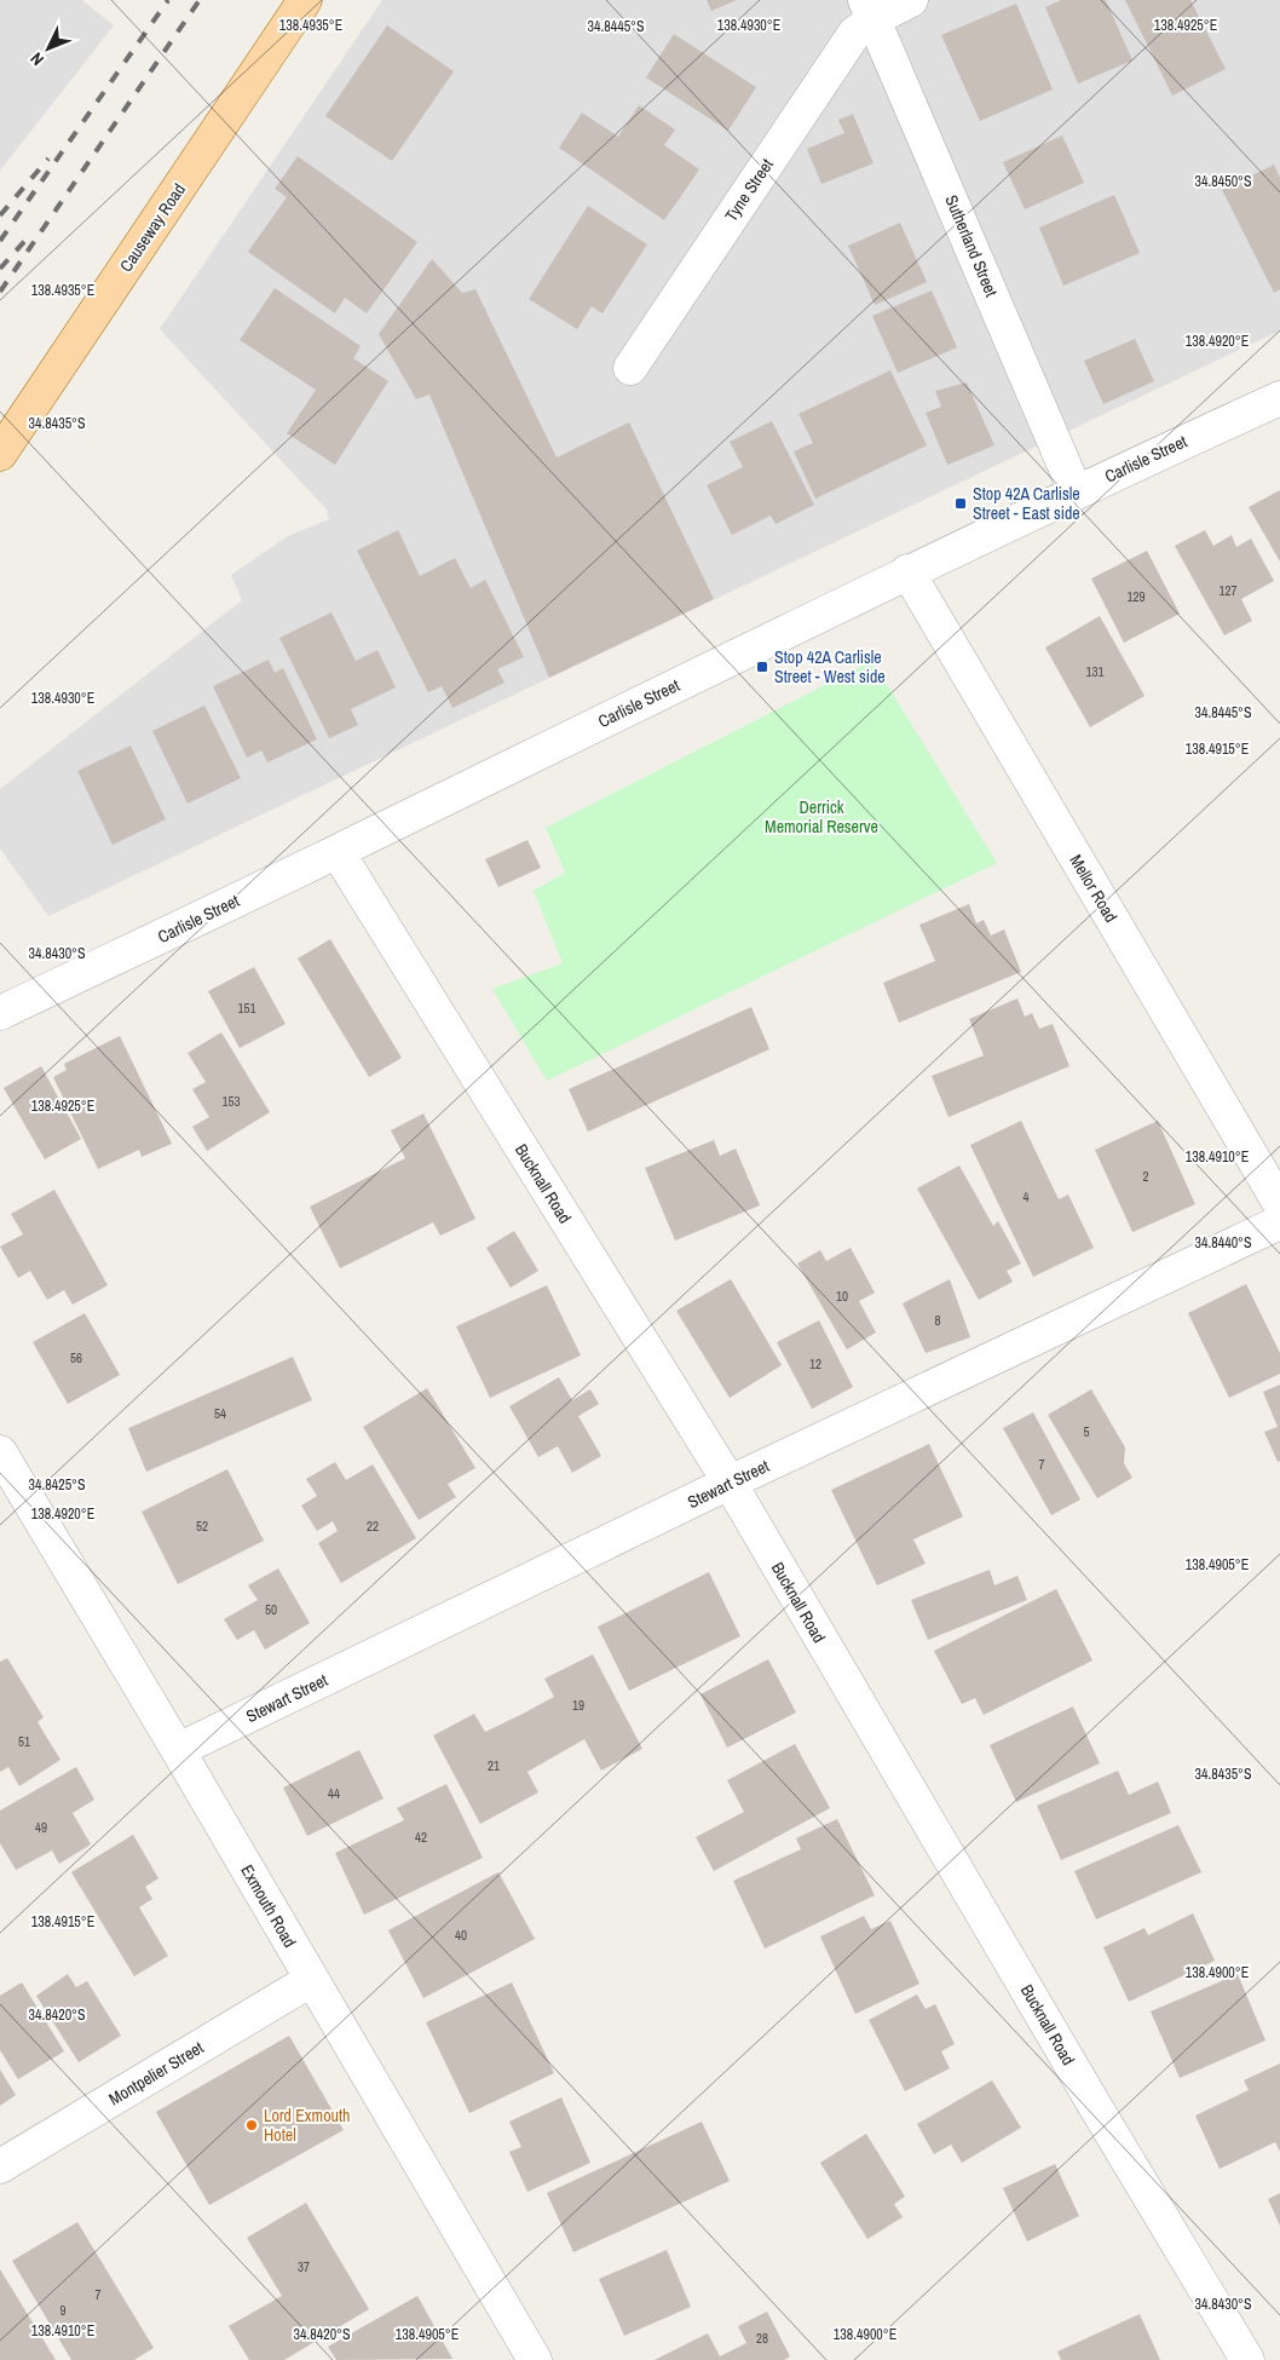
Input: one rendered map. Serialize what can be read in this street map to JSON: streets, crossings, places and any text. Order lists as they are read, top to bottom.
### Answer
{
  "streets": {
    "main road": ["Causeway Road"],
    "street": [
      "Tyne Street",
      "Sutherland Street",
      "Carlisle Street",
      "Mellor Road",
      "Bucknall Road",
      "Stewart Street",
      "Exmouth Road",
      "Montpelier Street"
    ]
  },
  "crossings": [
    ["Tyne Street", "Sutherland Street"],
    ["Sutherland Street", "Carlisle Street"],
    ["Carlisle Street", "Mellor Road"],
    ["Carlisle Street", "Bucknall Road"],
    ["Bucknall Road", "Stewart Street"],
    ["Stewart Street", "Exmouth Road"],
    ["Exmouth Road", "Montpelier Street"]
  ],
  "parks": ["Derrick Memorial Reserve"],
  "places": {
    "transit": ["Stop 42A Carlisle Street - East side", "Stop 42A Carlisle Street - West side"],
    "other": ["Lord Exmouth Hotel"]
  },
  "house_numbers": [
    "127",
    "129",
    "131",
    "151",
    "153",
    "2",
    "4",
    "10",
    "8",
    "56",
    "12",
    "54",
    "5",
    "7",
    "52",
    "22",
    "50",
    "19",
    "51",
    "21",
    "44",
    "49",
    "42",
    "40",
    "37",
    "7",
    "9",
    "28"
  ],
  "north": "bottom left",
  "coordinates": [
    "138.4935°E",
    "138.4930°E",
    "138.4925°E",
    "34.8445°S",
    "34.8450°S",
    "138.4920°E",
    "34.8435°S",
    "138.4915°E",
    "34.8430°S",
    "138.4910°E",
    "34.8440°S",
    "34.8425°S",
    "138.4905°E",
    "138.4900°E",
    "34.8420°S"
  ]
}
